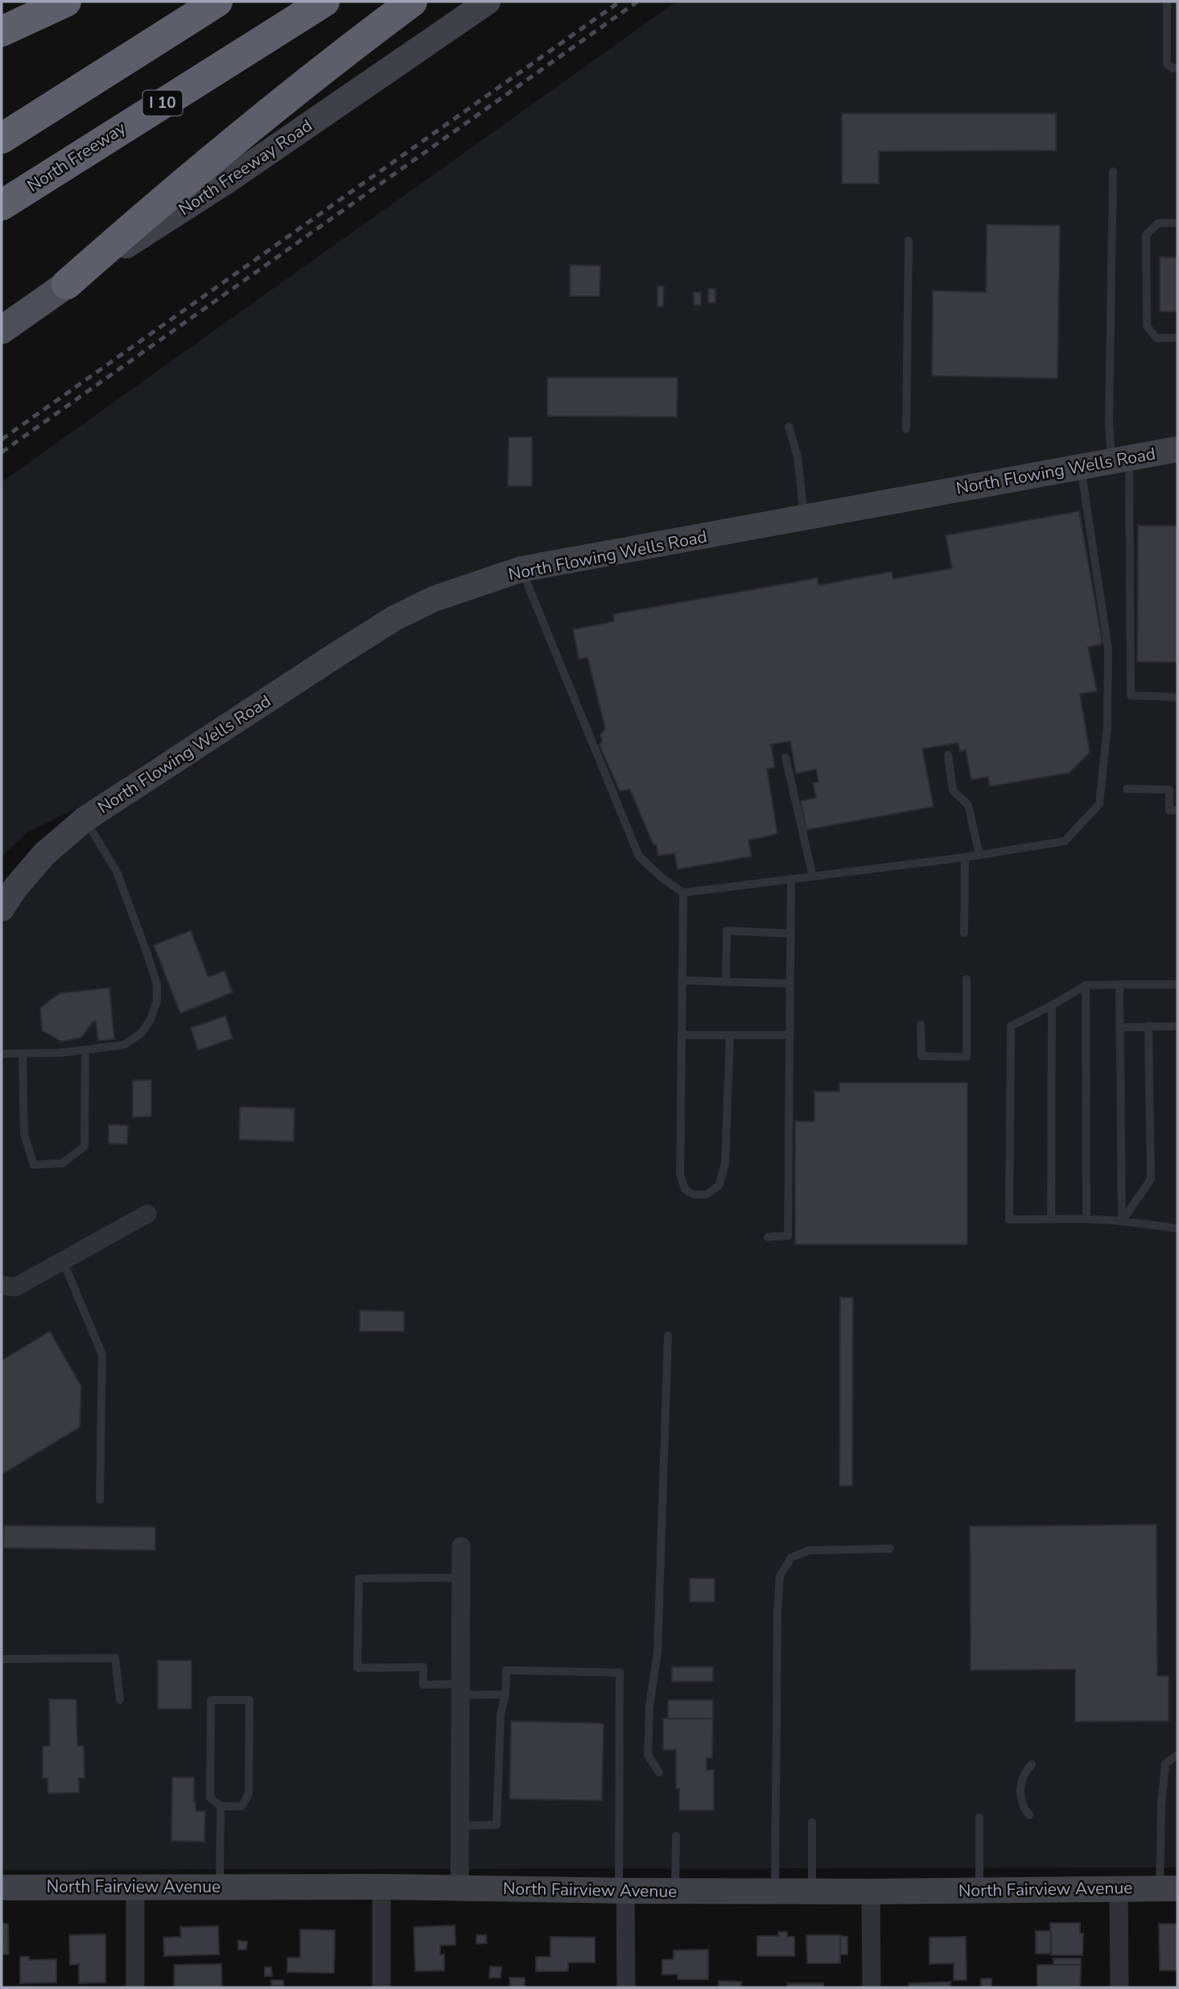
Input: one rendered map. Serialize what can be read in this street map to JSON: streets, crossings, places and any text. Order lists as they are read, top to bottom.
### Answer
{
  "streets": {
    "highway": ["I 10", "North Freeway"],
    "main road": ["North Freeway Road"],
    "street": ["North Flowing Wells Road", "North Fairview Avenue"]
  }
}
